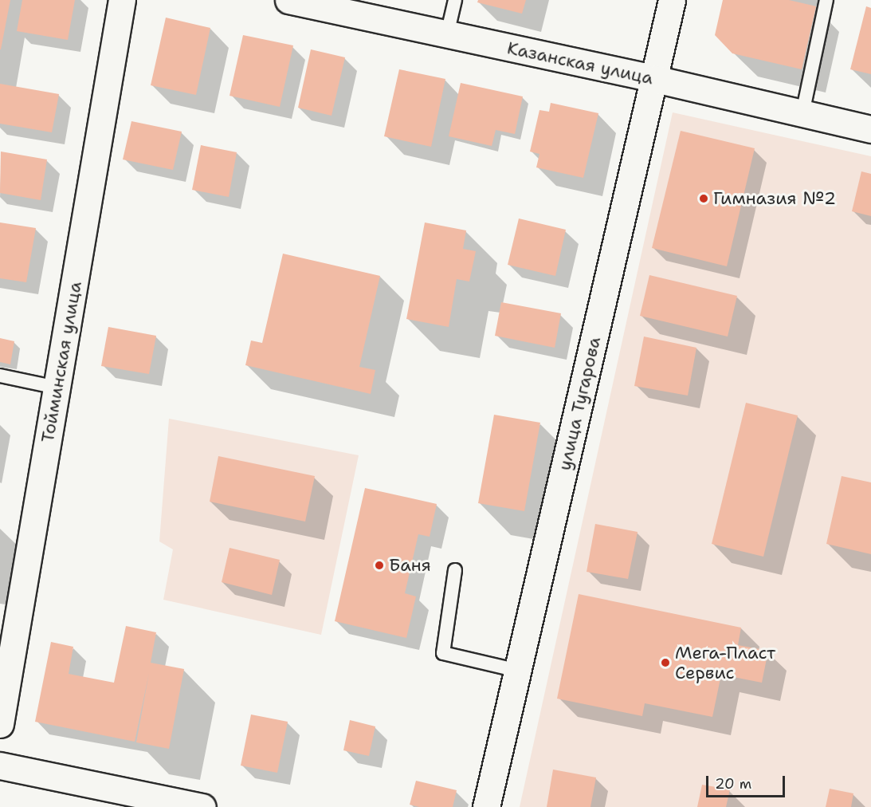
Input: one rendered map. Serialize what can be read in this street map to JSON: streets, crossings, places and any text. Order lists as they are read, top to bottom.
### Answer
{
  "streets": {
    "street": ["Казанская улица", "Тойминская улица", "улица Тугарова"]
  },
  "crossings": [
    ["Казанская улица", "улица Тугарова"]
  ],
  "places": ["Гимназия №2", "Баня", "Мега-Пласт Сервис"],
  "scale_bar": "20 m"
}
